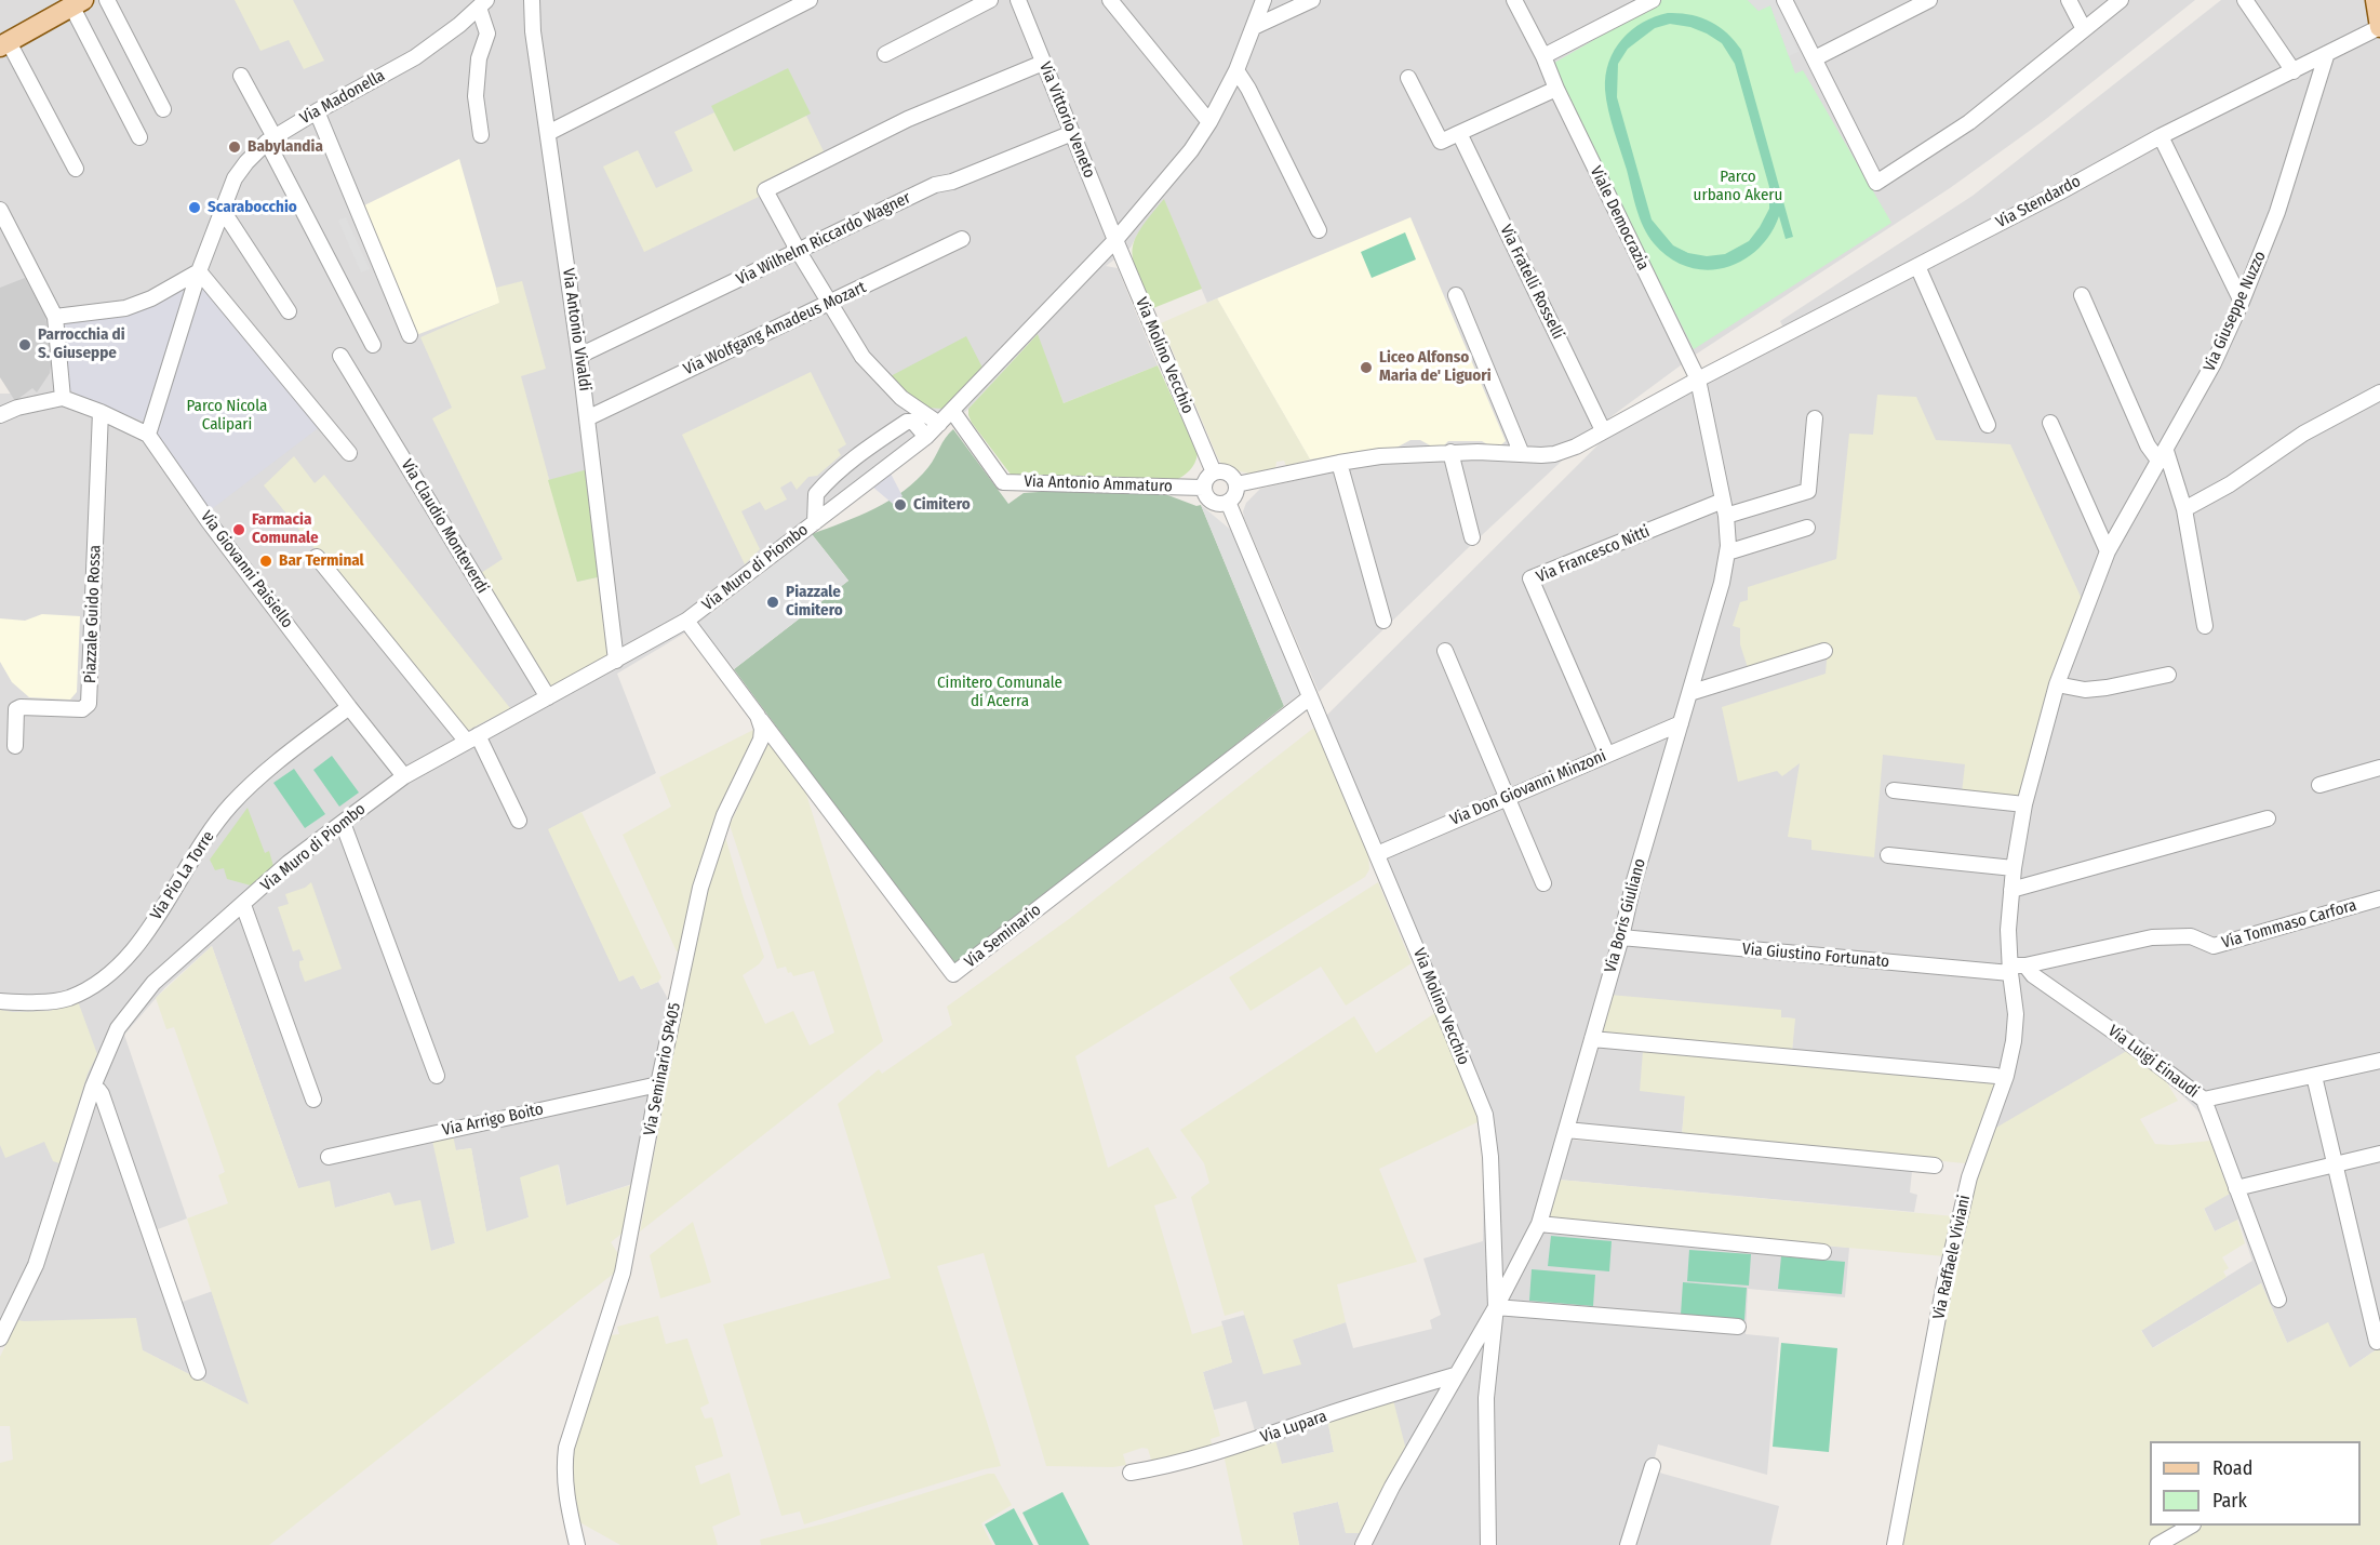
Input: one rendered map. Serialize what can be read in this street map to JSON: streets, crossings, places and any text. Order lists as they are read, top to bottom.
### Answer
{
  "streets": {
    "street": [
      "Via Madonella",
      "Via Vittorio Veneto",
      "Via Stendardo",
      "Viale Democrazia",
      "Via Wilhelm Riccardo Wagner",
      "Via Fratelli Rosselli",
      "Via Giuseppe Nuzzo",
      "Via Wolfgang Amadeus Mozart",
      "Via Antonio Vivaldi",
      "Via Molino Vecchio",
      "Via Antonio Ammaturo",
      "Via Claudio Monteverdi",
      "Via Francesco Nitti",
      "Via Muro di Piombo",
      "Via Giovanni Paisiello",
      "Piazzale Guido Rossa",
      "Via Don Giovanni Minzoni",
      "Via Pio La Torre",
      "Via Boris Giuliano",
      "Via Tommaso Carfora",
      "Via Seminario",
      "Via Giustino Fortunato",
      "Via Luigi Einaudi",
      "Via Seminario SP405",
      "Via Arrigo Boito",
      "Via Raffaele Viviani",
      "Via Lupara"
    ]
  },
  "crossings": [
    ["Via Madonella", "Via Giovanni Paisiello"],
    ["Via Vittorio Veneto", "Via Wilhelm Riccardo Wagner"],
    ["Via Vittorio Veneto", "Via Molino Vecchio"],
    ["Via Vittorio Veneto", "Via Muro di Piombo"],
    ["Via Stendardo", "Viale Democrazia"],
    ["Via Stendardo", "Via Fratelli Rosselli"],
    ["Via Stendardo", "Via Giuseppe Nuzzo"],
    ["Via Stendardo", "Via Molino Vecchio"],
    ["Via Stendardo", "Via Antonio Ammaturo"],
    ["Via Stendardo", "Via Boris Giuliano"],
    ["Viale Democrazia", "Via Boris Giuliano"],
    ["Via Wilhelm Riccardo Wagner", "Via Antonio Vivaldi"],
    ["Via Giuseppe Nuzzo", "Via Tommaso Carfora"],
    ["Via Giuseppe Nuzzo", "Via Giustino Fortunato"],
    ["Via Giuseppe Nuzzo", "Via Raffaele Viviani"],
    ["Via Wolfgang Amadeus Mozart", "Via Antonio Vivaldi"],
    ["Via Antonio Vivaldi", "Via Muro di Piombo"],
    ["Via Molino Vecchio", "Via Antonio Ammaturo"],
    ["Via Molino Vecchio", "Via Muro di Piombo"],
    ["Via Molino Vecchio", "Via Don Giovanni Minzoni"],
    ["Via Molino Vecchio", "Via Boris Giuliano"],
    ["Via Molino Vecchio", "Via Seminario"],
    ["Via Antonio Ammaturo", "Via Muro di Piombo"],
    ["Via Claudio Monteverdi", "Via Muro di Piombo"],
    ["Via Francesco Nitti", "Via Don Giovanni Minzoni"],
    ["Via Francesco Nitti", "Via Boris Giuliano"],
    ["Via Muro di Piombo", "Via Giovanni Paisiello"],
    ["Via Giovanni Paisiello", "Piazzale Guido Rossa"],
    ["Via Giovanni Paisiello", "Via Pio La Torre"],
    ["Via Don Giovanni Minzoni", "Via Boris Giuliano"],
    ["Via Boris Giuliano", "Via Giustino Fortunato"],
    ["Via Boris Giuliano", "Via Lupara"],
    ["Via Tommaso Carfora", "Via Giustino Fortunato"],
    ["Via Tommaso Carfora", "Via Luigi Einaudi"],
    ["Via Tommaso Carfora", "Via Raffaele Viviani"],
    ["Via Seminario", "Via Seminario SP405"],
    ["Via Giustino Fortunato", "Via Raffaele Viviani"],
    ["Via Seminario SP405", "Via Arrigo Boito"]
  ],
  "parks": ["Parco urbano Akeru", "Parco Nicola Calipari", "Cimitero Comunale di Acerra"],
  "places": [
    "Babylandia",
    "Scarabocchio",
    "Parrocchia di S. Giuseppe",
    "Liceo Alfonso Maria de' Liguori",
    "Cimitero",
    "Farmacia Comunale",
    "Bar Terminal",
    "Piazzale Cimitero"
  ],
  "legend": ["Road", "Park"]
}
